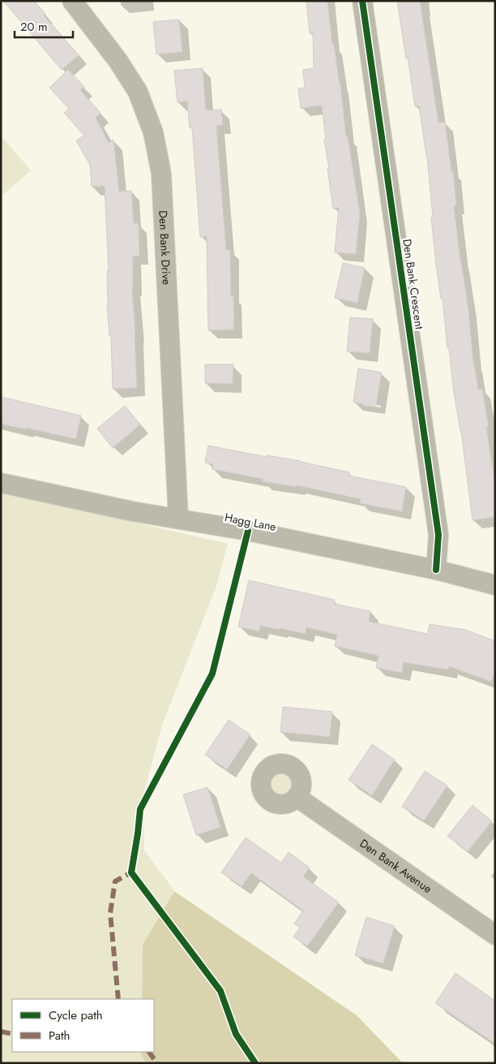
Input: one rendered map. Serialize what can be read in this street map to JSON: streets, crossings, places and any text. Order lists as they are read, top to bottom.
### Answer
{
  "streets": {
    "street": [
      "Den Bank Drive",
      "Den Bank Crescent",
      "Hagg Lane",
      "Den Bank Avenue"
    ]
  },
  "crossings": [
    ["Den Bank Drive", "Hagg Lane"],
    ["Den Bank Crescent", "Hagg Lane"]
  ],
  "legend": ["Cycle path", "Path"],
  "scale_bar": "20 m"
}
